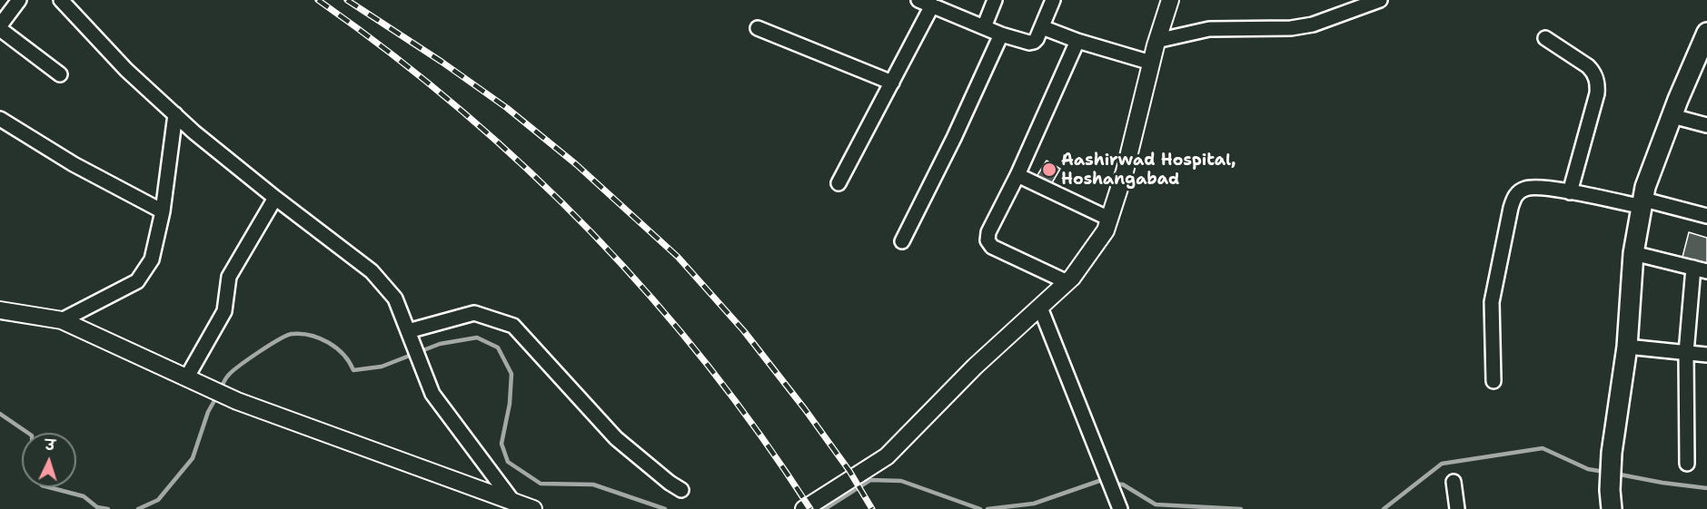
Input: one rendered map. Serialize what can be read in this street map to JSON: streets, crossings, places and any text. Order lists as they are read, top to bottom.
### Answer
{
  "places": ["Aashirwad Hospital, Hoshangabad"],
  "north": "top"
}
